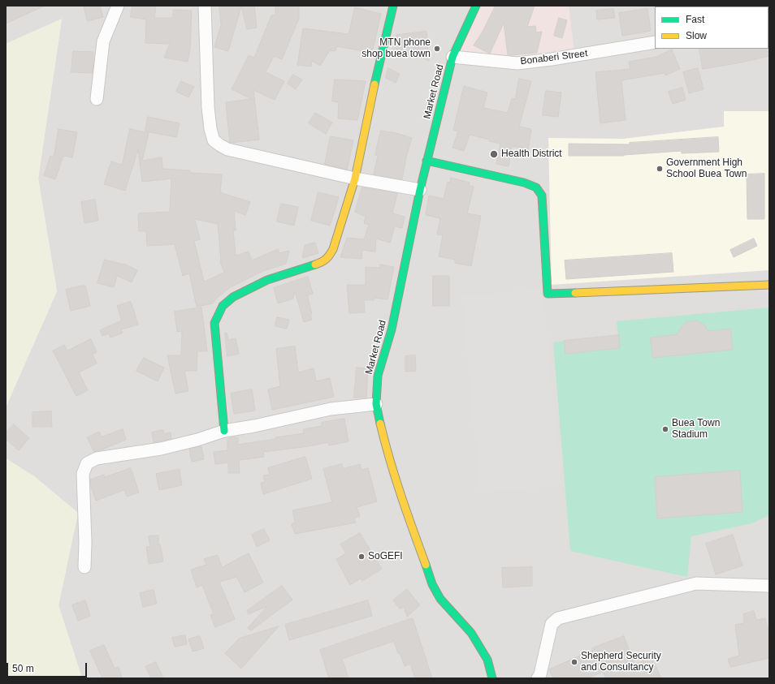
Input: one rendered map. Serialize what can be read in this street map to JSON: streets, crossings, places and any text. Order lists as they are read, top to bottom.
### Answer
{
  "streets": {
    "street": ["Bonaberi Street", "Market Road"]
  },
  "crossings": [
    ["Bonaberi Street", "Market Road"]
  ],
  "places": [
    "MTN phone shop buea town",
    "Health District",
    "Government High School Buea Town",
    "Buea Town Stadium",
    "SoGEFI",
    "Shepherd Security and Consultancy"
  ],
  "legend": ["Fast", "Slow"],
  "scale_bar": "50 m"
}
